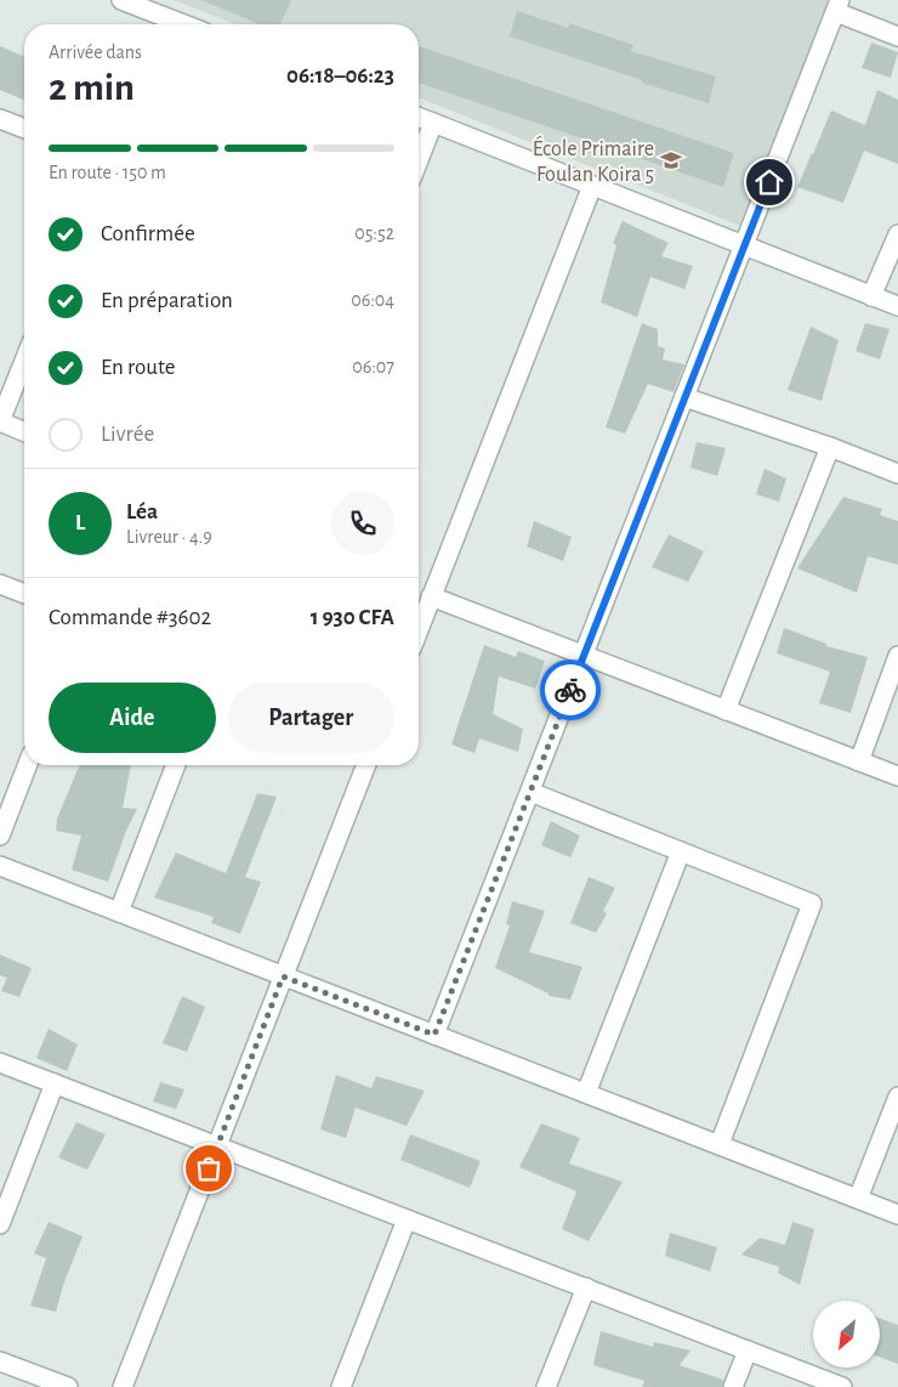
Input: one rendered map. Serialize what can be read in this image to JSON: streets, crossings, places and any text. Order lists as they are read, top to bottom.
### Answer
{
  "places": {
    "school or university": ["École Primaire Foulan Koira 5"]
  },
  "north": "bottom left",
  "page": {
    "heading": ["2 min", "Arrivée dans", "06:18–06:23"],
    "panel": [
      "Léa",
      "Livreur · 4.9",
      "Commande #3602",
      "1 930 CFA"
    ],
    "bar": "En route · 150 m",
    "list": [
      ["Confirmée", "05:52"],
      ["En préparation", "06:04"],
      ["En route", "06:07"],
      "Livrée"
    ],
    "round": "L",
    "buttons": ["Aide", "Partager"]
  }
}
